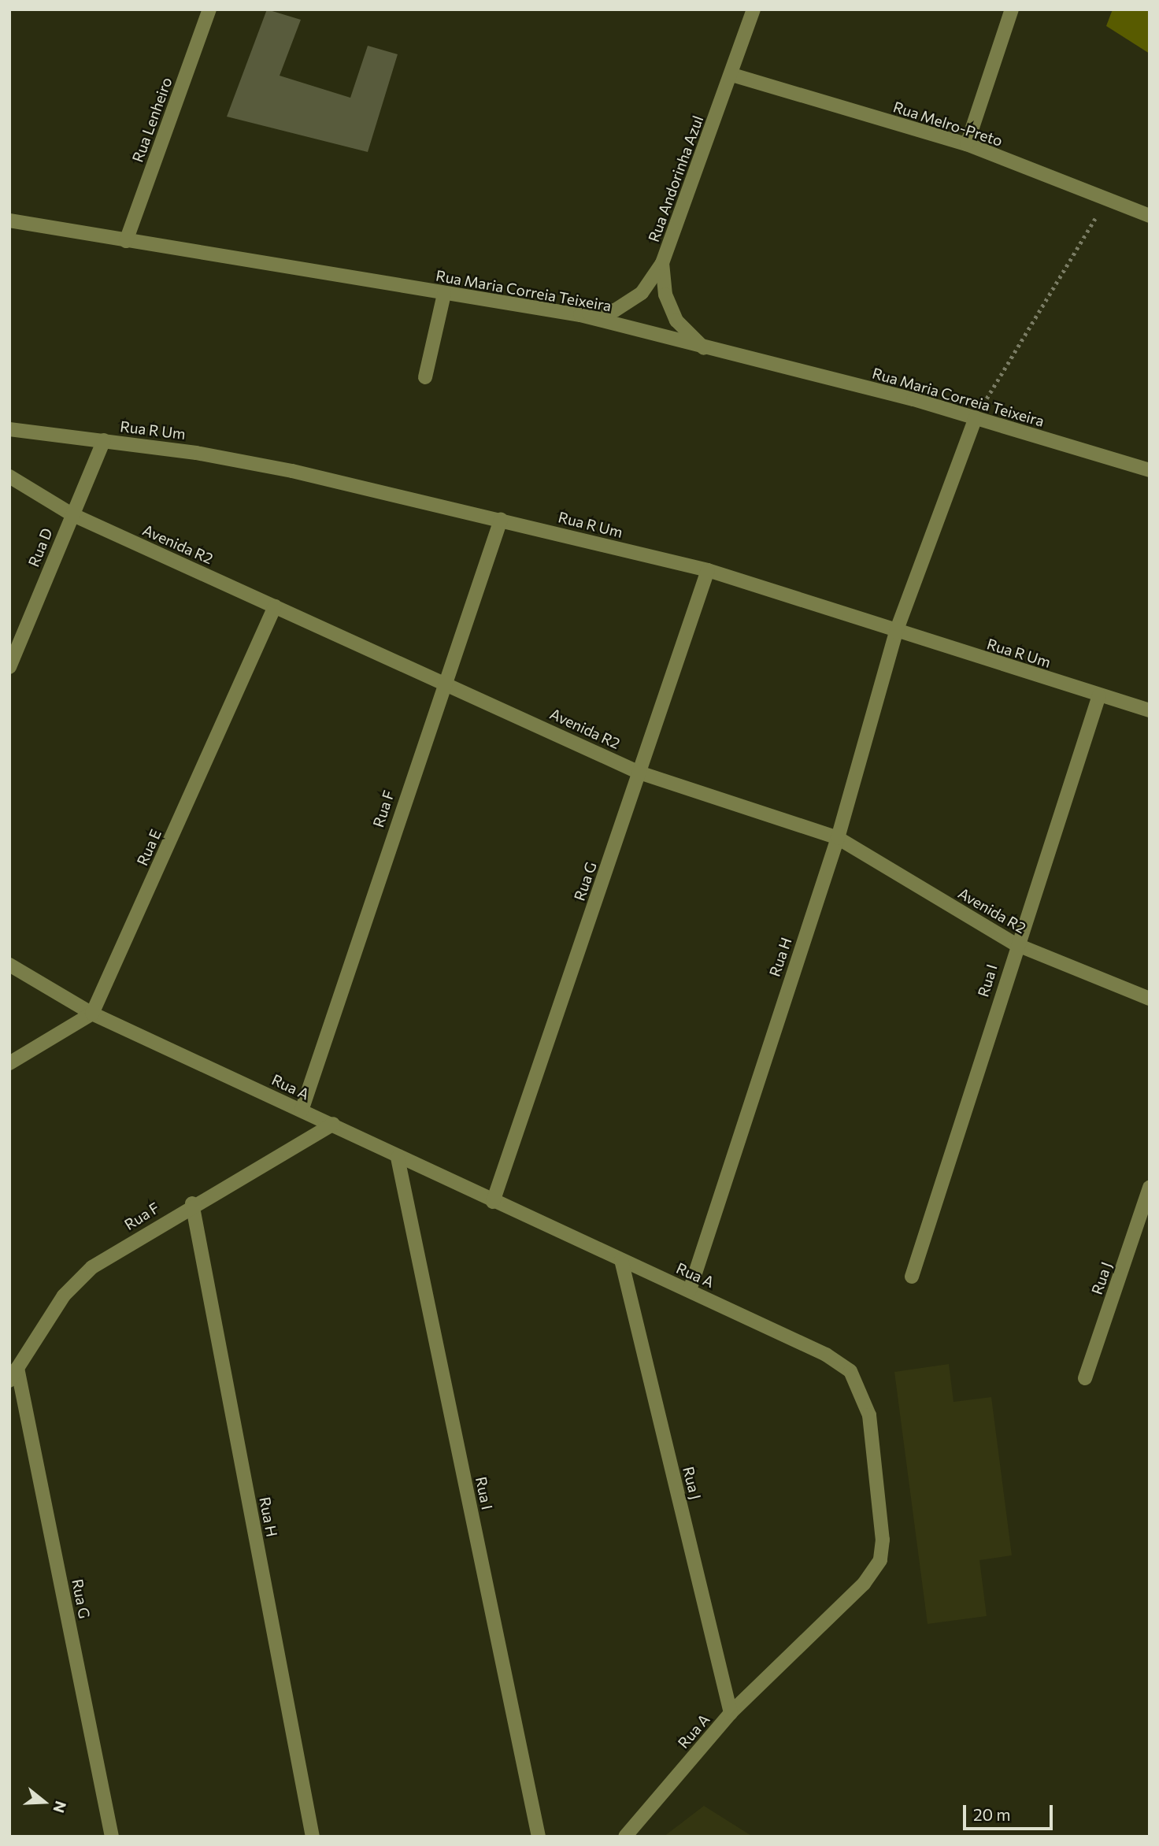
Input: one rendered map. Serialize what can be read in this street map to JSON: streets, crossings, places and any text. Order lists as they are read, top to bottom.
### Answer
{
  "streets": {
    "street": [
      "Rua Lenheiro",
      "Rua Melro-Preto",
      "Rua Andorinha Azul",
      "Rua Maria Correia Teixeira",
      "Rua R Um",
      "Avenida R2",
      "Rua D",
      "Rua F",
      "Rua E",
      "Rua G",
      "Rua H",
      "Rua I",
      "Rua A",
      "Rua J"
    ]
  },
  "crossings": [
    ["Rua Lenheiro", "Rua Maria Correia Teixeira"],
    ["Rua Melro-Preto", "Rua Andorinha Azul"],
    ["Rua Andorinha Azul", "Rua Maria Correia Teixeira"],
    ["Rua Maria Correia Teixeira", "Rua H"],
    ["Rua R Um", "Rua D"],
    ["Rua R Um", "Rua F"],
    ["Rua R Um", "Rua G"],
    ["Rua R Um", "Rua H"],
    ["Rua R Um", "Rua I"],
    ["Avenida R2", "Rua D"],
    ["Avenida R2", "Rua F"],
    ["Avenida R2", "Rua E"],
    ["Avenida R2", "Rua G"],
    ["Avenida R2", "Rua H"],
    ["Avenida R2", "Rua I"],
    ["Rua F", "Rua G"],
    ["Rua F", "Rua H"],
    ["Rua F", "Rua A"],
    ["Rua E", "Rua A"],
    ["Rua G", "Rua A"],
    ["Rua H", "Rua A"],
    ["Rua I", "Rua A"],
    ["Rua A", "Rua J"]
  ],
  "scale_bar": "20 m",
  "north": "right"
}
